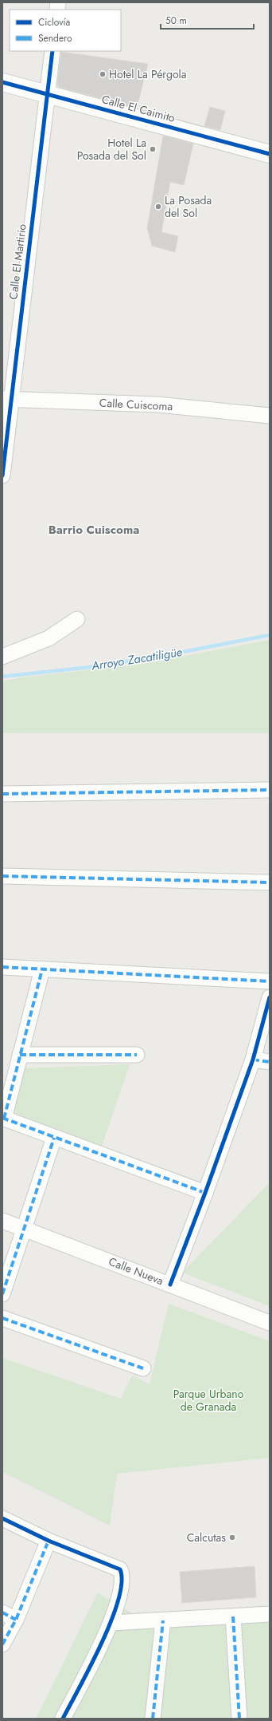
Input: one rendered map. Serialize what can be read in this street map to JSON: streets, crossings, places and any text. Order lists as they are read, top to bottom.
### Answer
{
  "streets": {
    "street": [
      "Calle El Caimito",
      "Calle El Martirio",
      "Calle Cuiscoma",
      "Calle Nueva"
    ]
  },
  "crossings": [
    ["Calle El Caimito", "Calle El Martirio"],
    ["Calle El Martirio", "Calle Cuiscoma"]
  ],
  "districts": ["Barrio Cuiscoma"],
  "water": ["Arroyo Zacatiligüe"],
  "parks": ["Parque Urbano de Granada"],
  "places": [
    "Hotel La Pérgola",
    "Hotel La Posada del Sol",
    "La Posada del Sol",
    "Calcutas"
  ],
  "legend": ["Ciclovía", "Sendero"],
  "scale_bar": "50 m"
}
